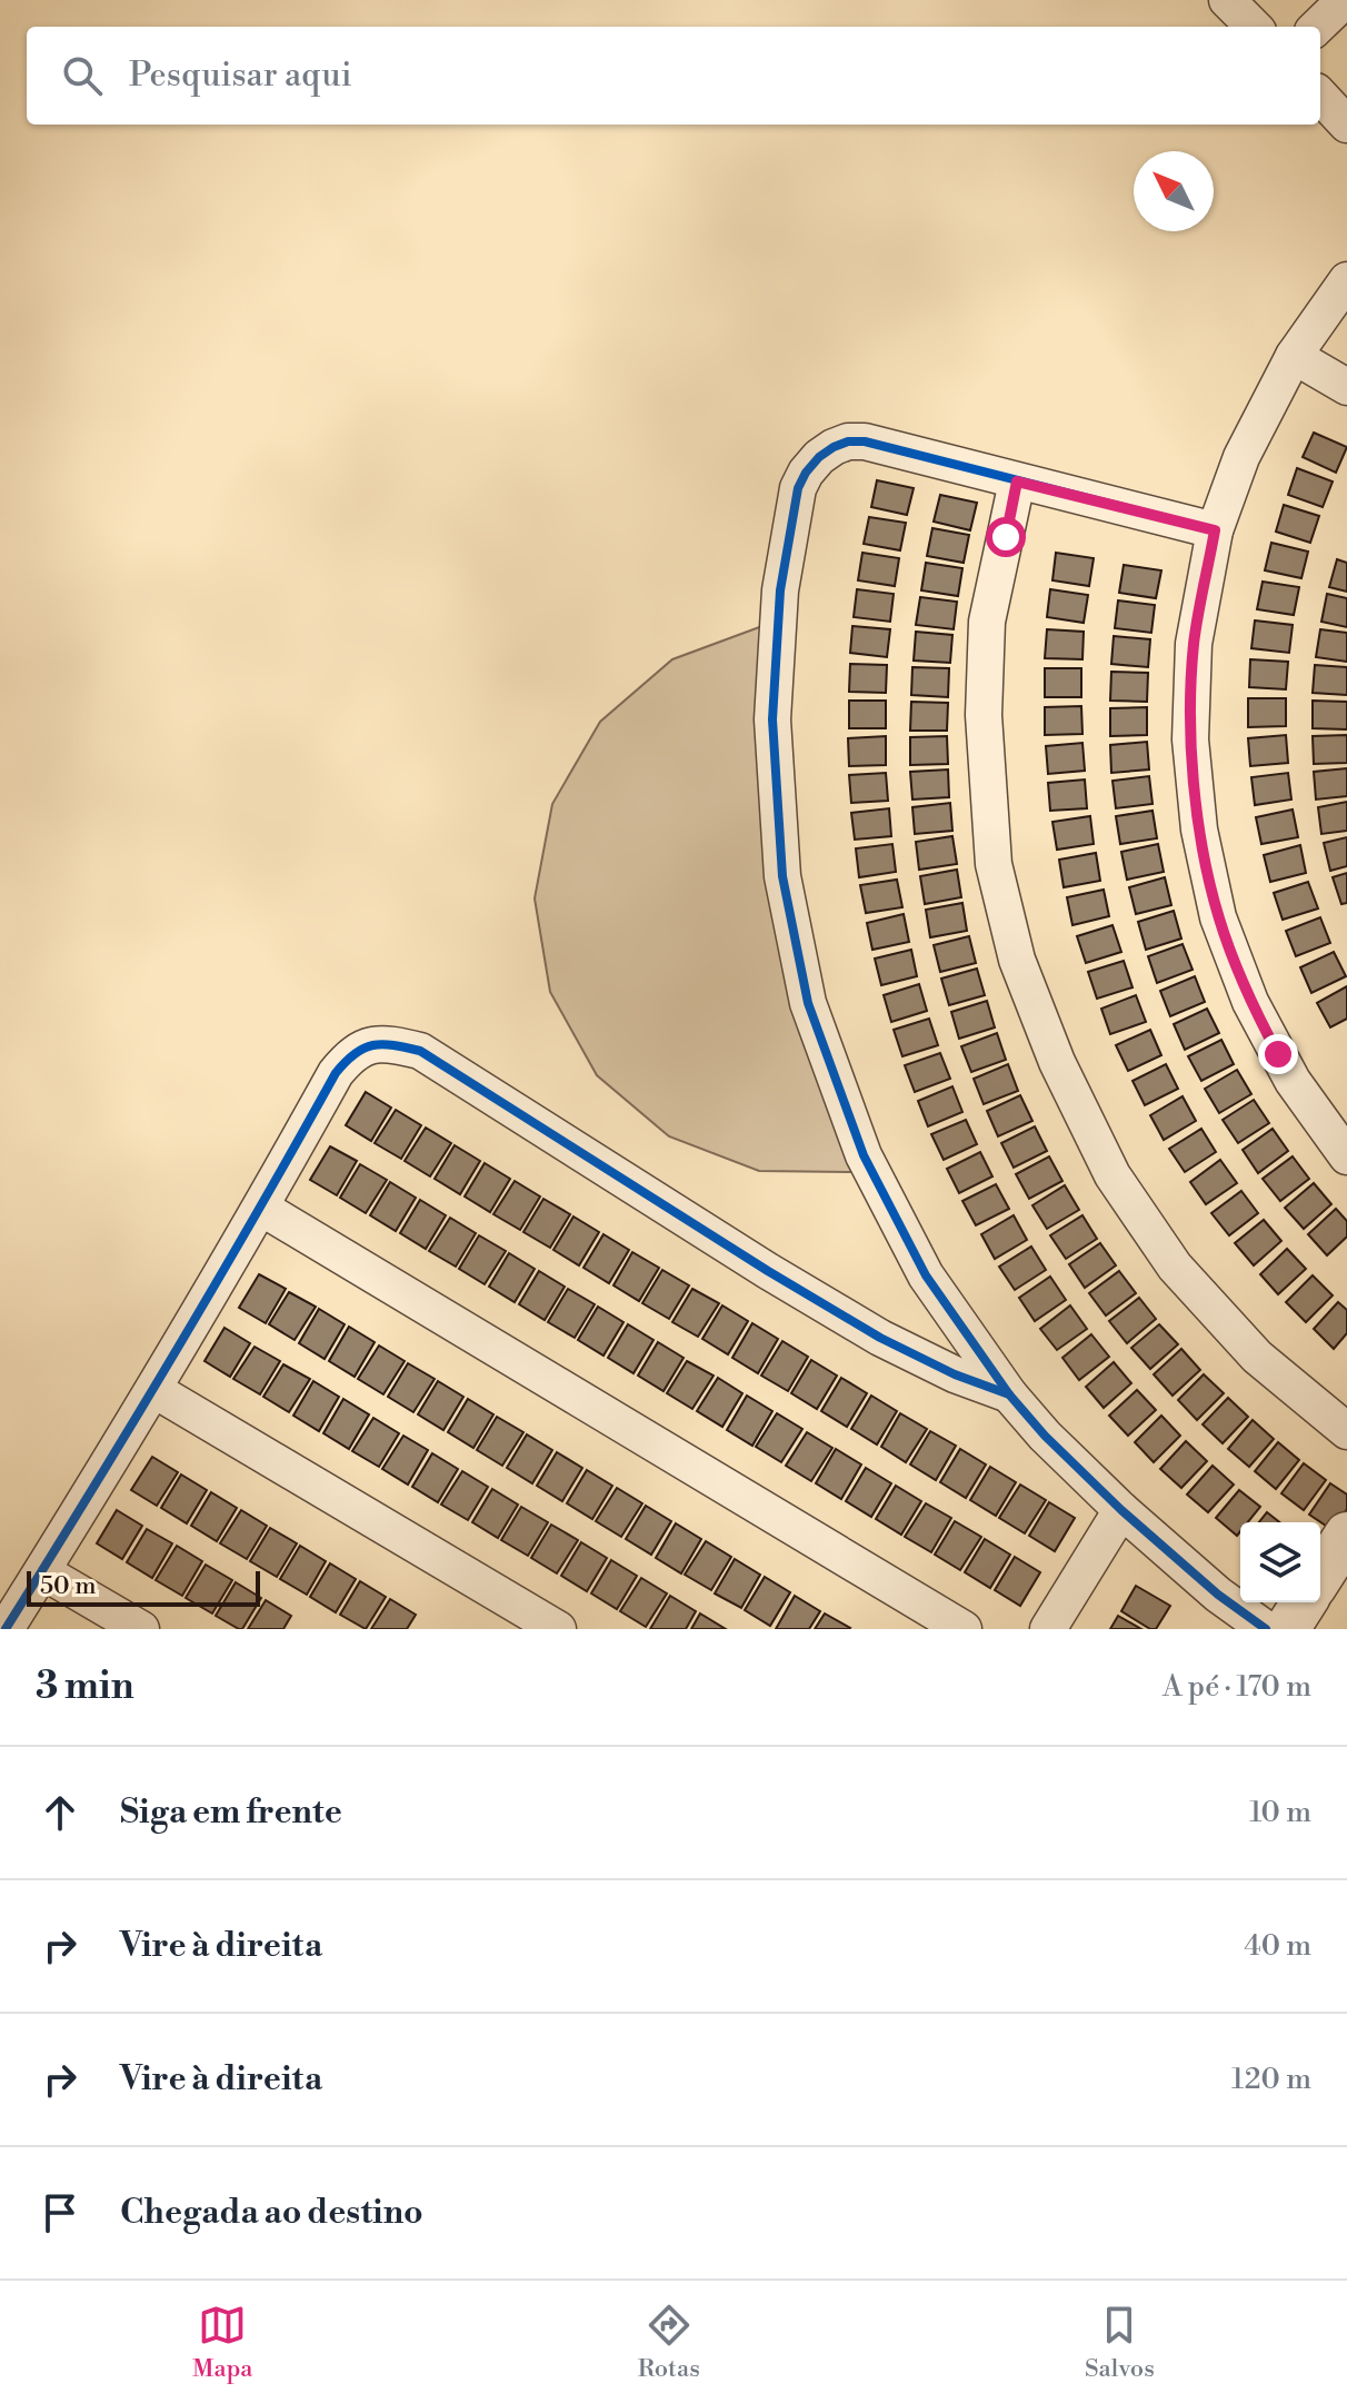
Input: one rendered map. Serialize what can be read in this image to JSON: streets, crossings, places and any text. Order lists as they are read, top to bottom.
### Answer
{
  "scale_bar": "50 m",
  "north": "top left",
  "page": {
    "search": "Pesquisar aqui",
    "scale": "50 m",
    "heading": ["3 min", "A pé · 170 m"],
    "list": [
      ["Siga em frente", "10 m"],
      ["Vire à direita", "40 m"],
      ["Vire à direita", "120 m"],
      "Chegada ao destino"
    ],
    "nav": ["Mapa", "Rotas", "Salvos"]
  }
}
